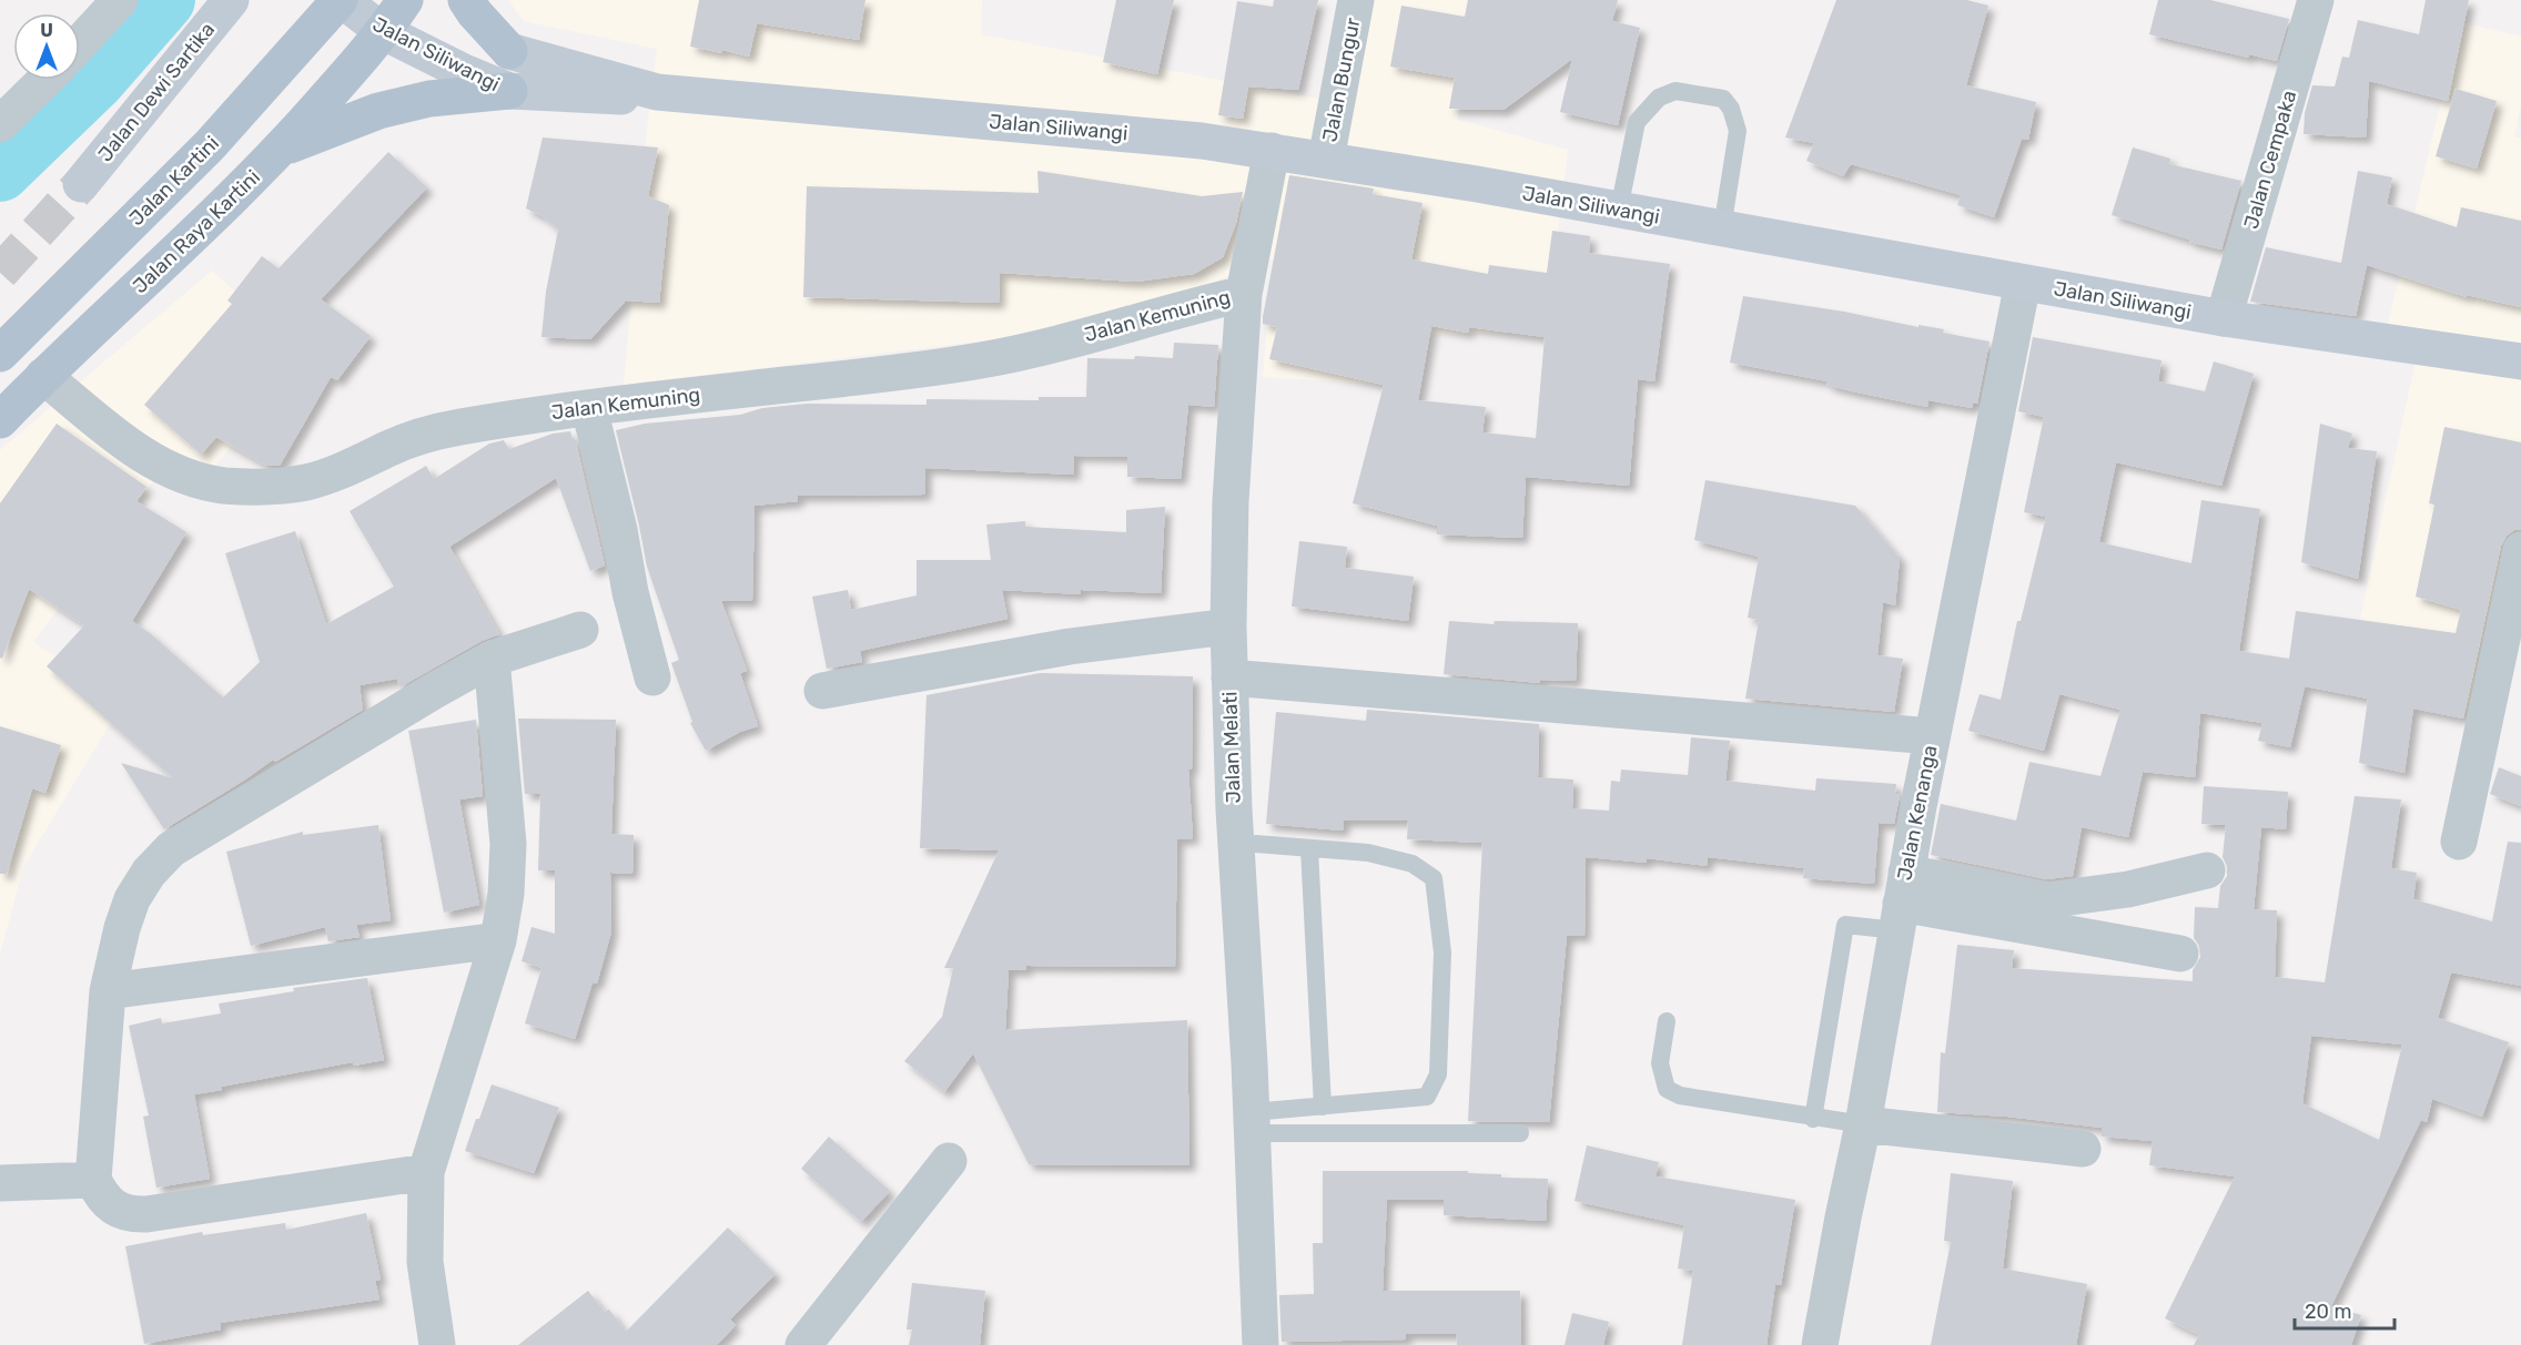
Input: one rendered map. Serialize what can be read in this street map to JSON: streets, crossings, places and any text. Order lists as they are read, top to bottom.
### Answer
{
  "streets": {
    "main road": [
      "Jalan Siliwangi",
      "Jalan Dewi Sartika",
      "Jalan Kartini",
      "Jalan Raya Kartini"
    ],
    "street": [
      "Jalan Bungur",
      "Jalan Cempaka",
      "Jalan Kemuning",
      "Jalan Melati",
      "Jalan Kenanga"
    ]
  },
  "crossings": [
    ["Jalan Siliwangi", "Jalan Bungur"],
    ["Jalan Siliwangi", "Jalan Cempaka"],
    ["Jalan Siliwangi", "Jalan Kartini"],
    ["Jalan Siliwangi", "Jalan Raya Kartini"],
    ["Jalan Siliwangi", "Jalan Melati"],
    ["Jalan Siliwangi", "Jalan Kenanga"],
    ["Jalan Raya Kartini", "Jalan Kemuning"],
    ["Jalan Kemuning", "Jalan Melati"]
  ],
  "scale_bar": "20 m",
  "north": "top"
}
